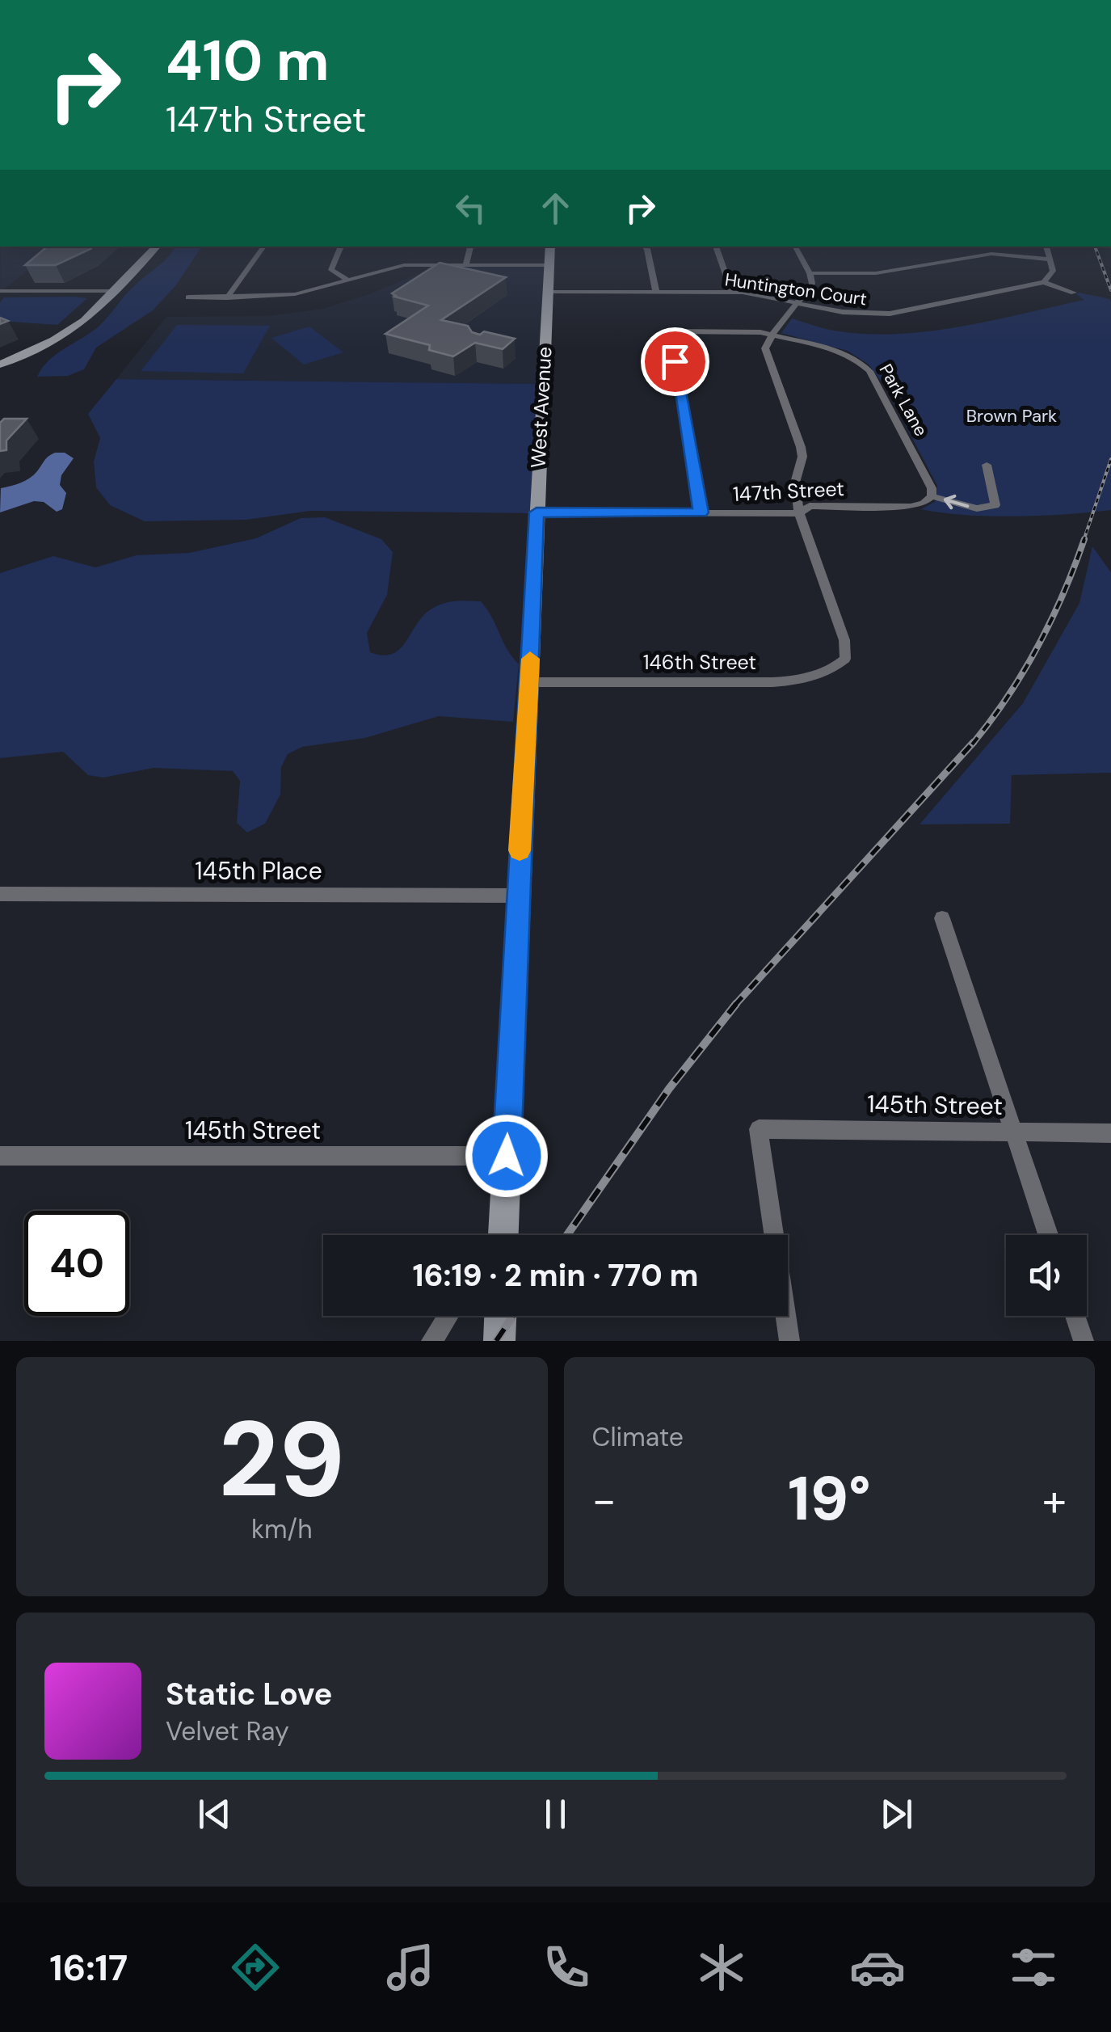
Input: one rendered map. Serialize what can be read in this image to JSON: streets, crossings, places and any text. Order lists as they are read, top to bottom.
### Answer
{
  "streets": {
    "street": [
      "Huntington Court",
      "Park Lane",
      "West Avenue",
      "147th Street",
      "146th Street",
      "145th Place",
      "145th Street"
    ]
  },
  "crossings": [
    ["Huntington Court", "West Avenue"],
    ["Park Lane", "147th Street"],
    ["West Avenue", "147th Street"],
    ["West Avenue", "146th Street"],
    ["West Avenue", "145th Place"],
    ["West Avenue", "145th Street"],
    ["147th Street", "146th Street"]
  ],
  "parks": ["Brown Park"],
  "page": {
    "turn": ["410 m", "147th Street"],
    "limit": "40",
    "trip": "16:19 · 2 min · 770 m",
    "tile": [
      ["29", "km/h"],
      "Climate"
    ],
    "heat": ["−", "19°", "+"],
    "song": ["Static Love", "Velvet Ray"],
    "tabs": "16:17"
  }
}
